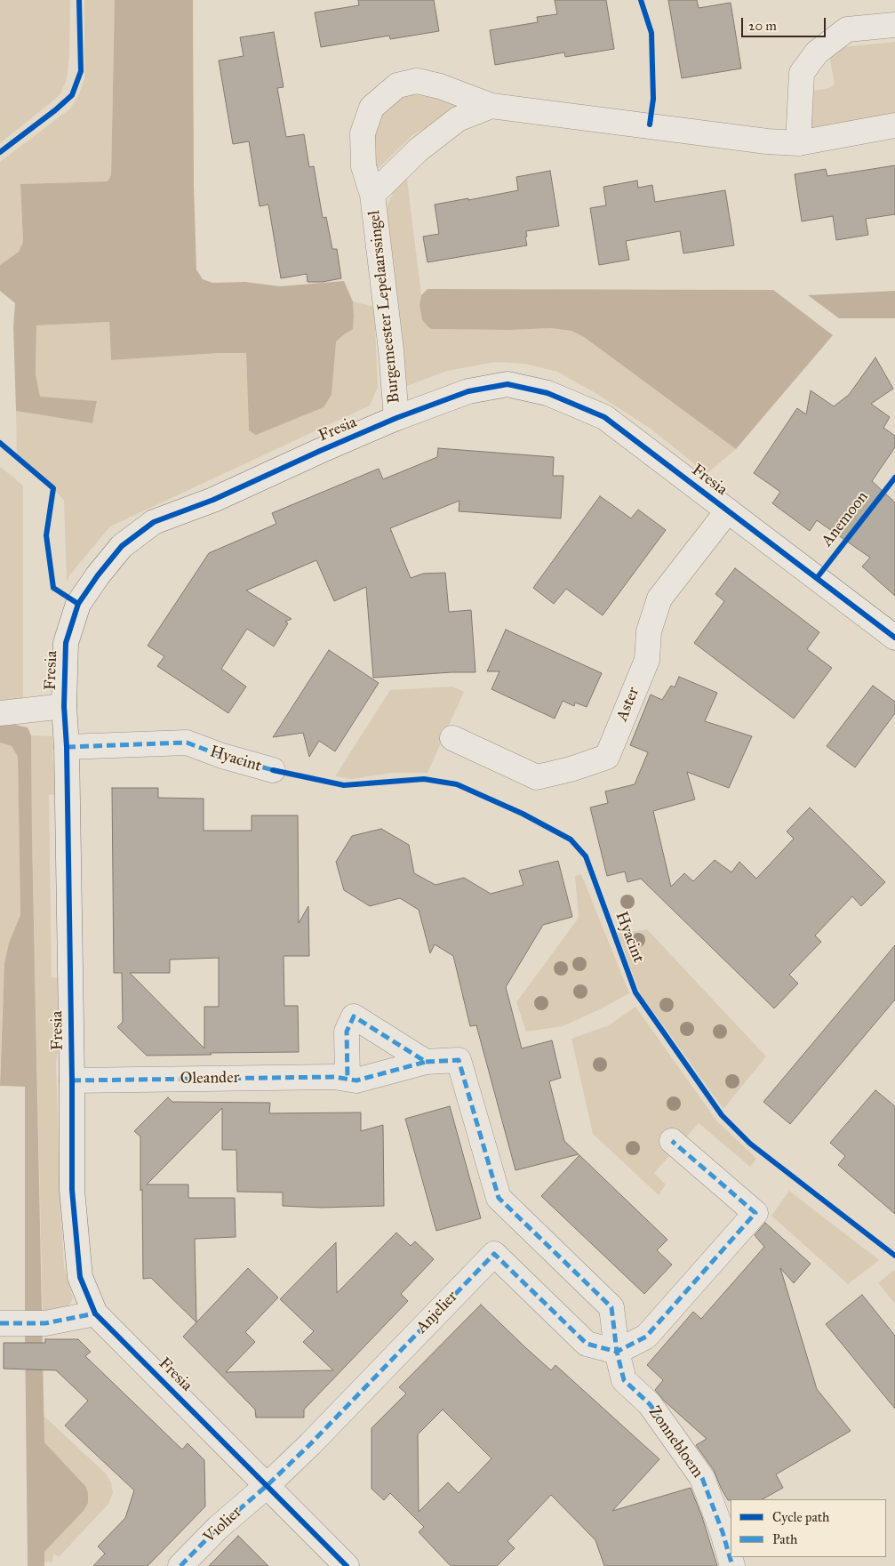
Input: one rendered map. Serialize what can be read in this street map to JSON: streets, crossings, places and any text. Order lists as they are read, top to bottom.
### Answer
{
  "streets": {
    "street": [
      "Burgemeester Lepelaarssingel",
      "Fresia",
      "Aster",
      "Hyacint",
      "Oleander",
      "Anjelier",
      "Zonnebloem",
      "Violier"
    ],
    "cycle path": ["Anemoon"]
  },
  "crossings": [
    ["Burgemeester Lepelaarssingel", "Fresia"],
    ["Fresia", "Aster"],
    ["Fresia", "Hyacint"],
    ["Fresia", "Oleander"],
    ["Fresia", "Anjelier"],
    ["Fresia", "Violier"],
    ["Anjelier", "Zonnebloem"],
    ["Anjelier", "Violier"]
  ],
  "legend": ["Cycle path", "Path"],
  "scale_bar": "20 m"
}
